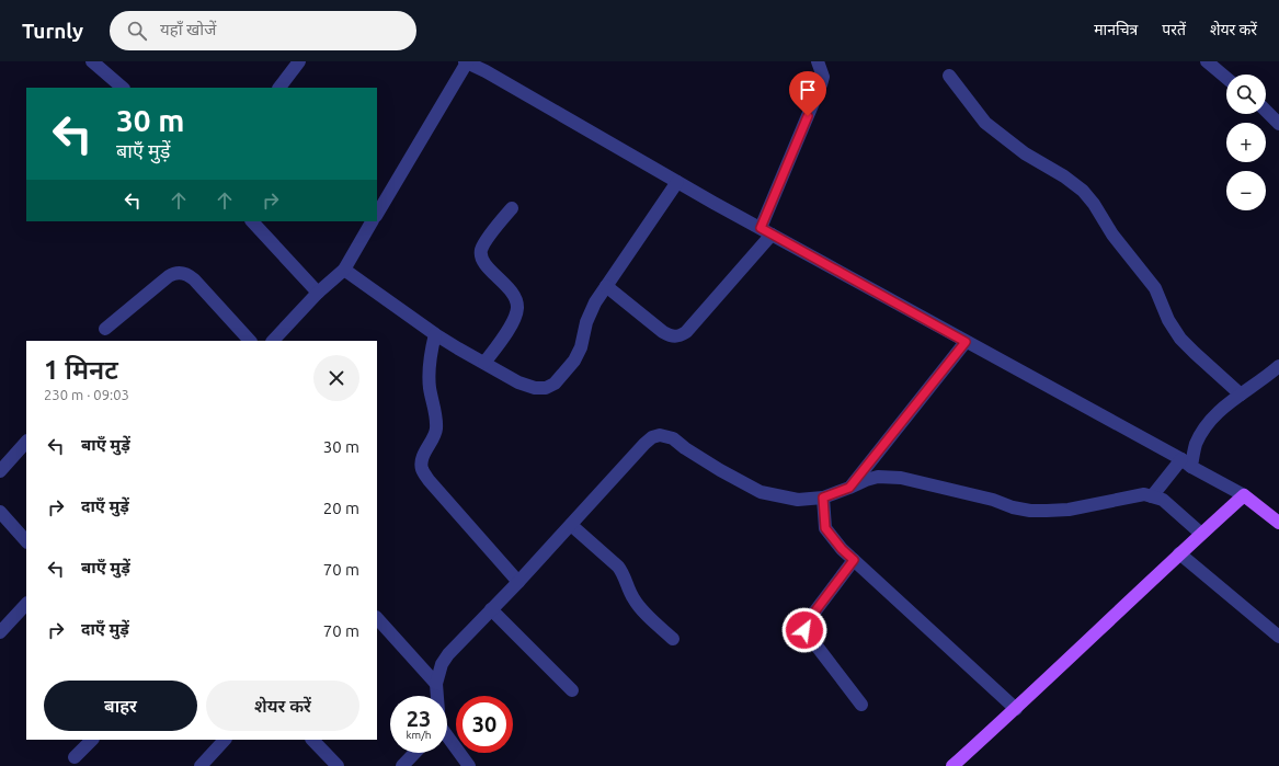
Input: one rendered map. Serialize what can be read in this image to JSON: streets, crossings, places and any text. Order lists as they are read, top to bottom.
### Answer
{
  "page": {
    "header": "Turnly",
    "search": "यहाँ खोजें",
    "nav": ["मानचित्र", "परतें", "शेयर करें"],
    "map_buttons": ["+", "−"],
    "turn": ["30 m", "बाएँ मुड़ें"],
    "heading": ["1 मिनट", "230 m · 09:03"],
    "list": [
      {
        "name": "बाएँ मुड़ें",
        "value": "30 m"
      },
      {
        "name": "दाएँ मुड़ें",
        "value": "20 m"
      },
      {
        "name": "बाएँ मुड़ें",
        "value": "70 m"
      },
      {
        "name": "दाएँ मुड़ें",
        "value": "70 m"
      }
    ],
    "buttons": ["बाहर", "शेयर करें"],
    "speed": "23 km/h",
    "limit": "30"
  }
}
